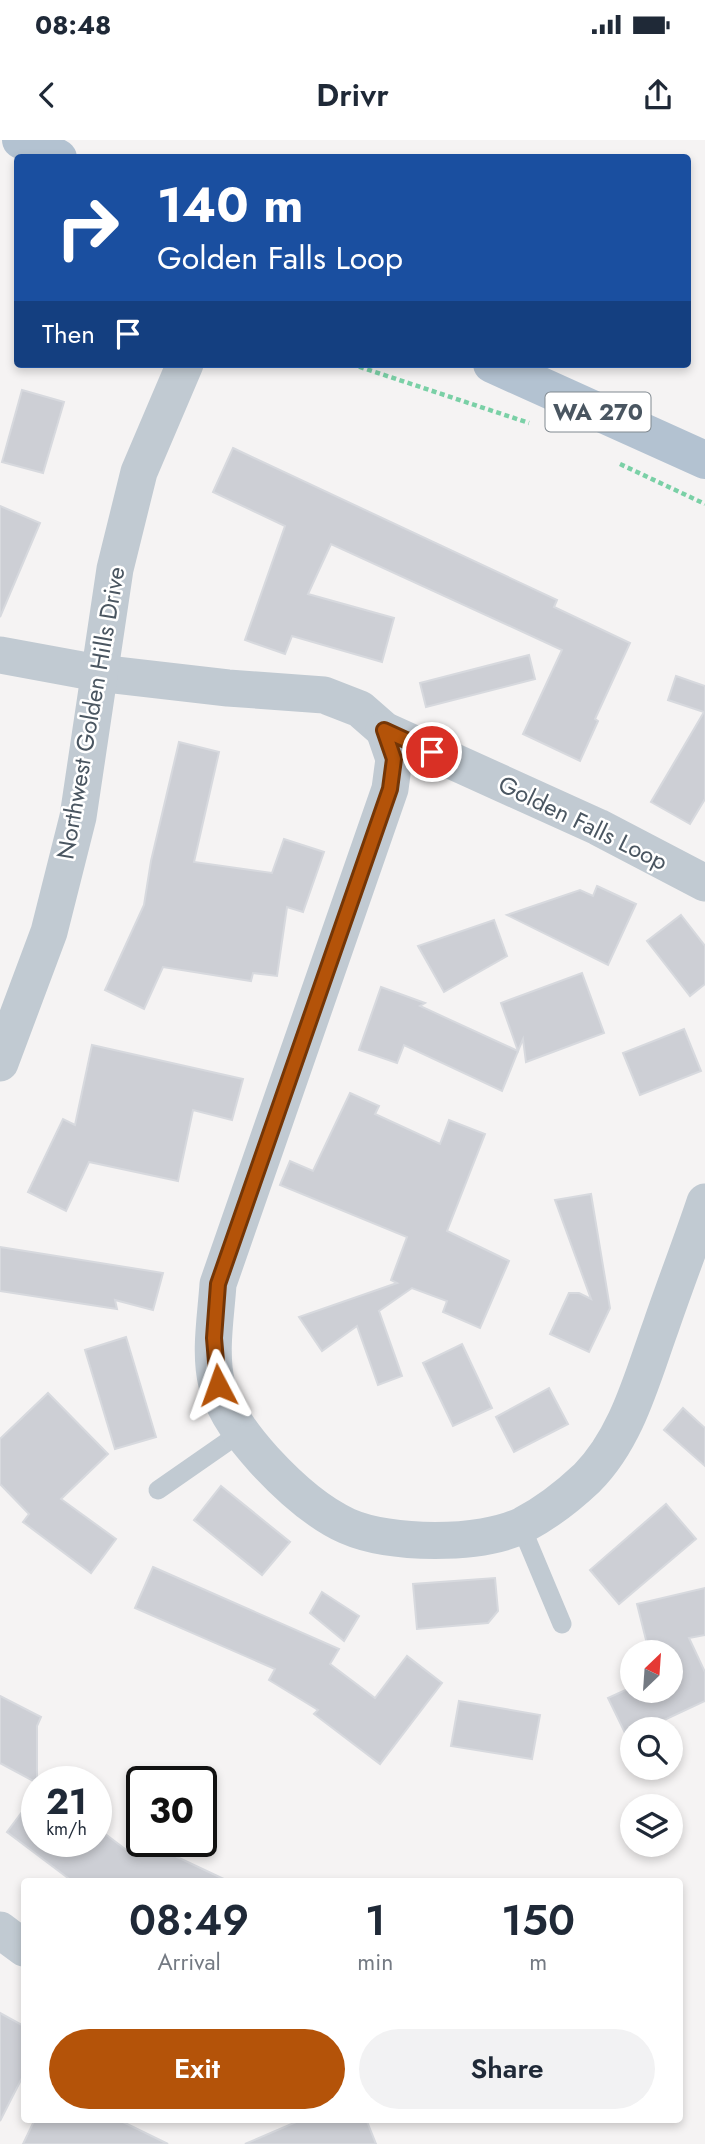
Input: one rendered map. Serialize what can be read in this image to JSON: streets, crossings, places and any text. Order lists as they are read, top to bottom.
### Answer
{
  "streets": {
    "main road": ["WA 270"],
    "street": ["Northwest Golden Hills Drive", "Golden Falls Loop"]
  },
  "crossings": [
    ["Northwest Golden Hills Drive", "Golden Falls Loop"]
  ],
  "north": "top right",
  "page": {
    "status": "08:48",
    "header": "Drivr",
    "turn": ["140 m", "Golden Falls Loop"],
    "then": "Then",
    "speed": "21 km/h",
    "limit": "30",
    "eta": [
      "08:49",
      "Arrival",
      "1",
      "min",
      "150",
      "m"
    ],
    "buttons": ["Exit", "Share"]
  }
}
